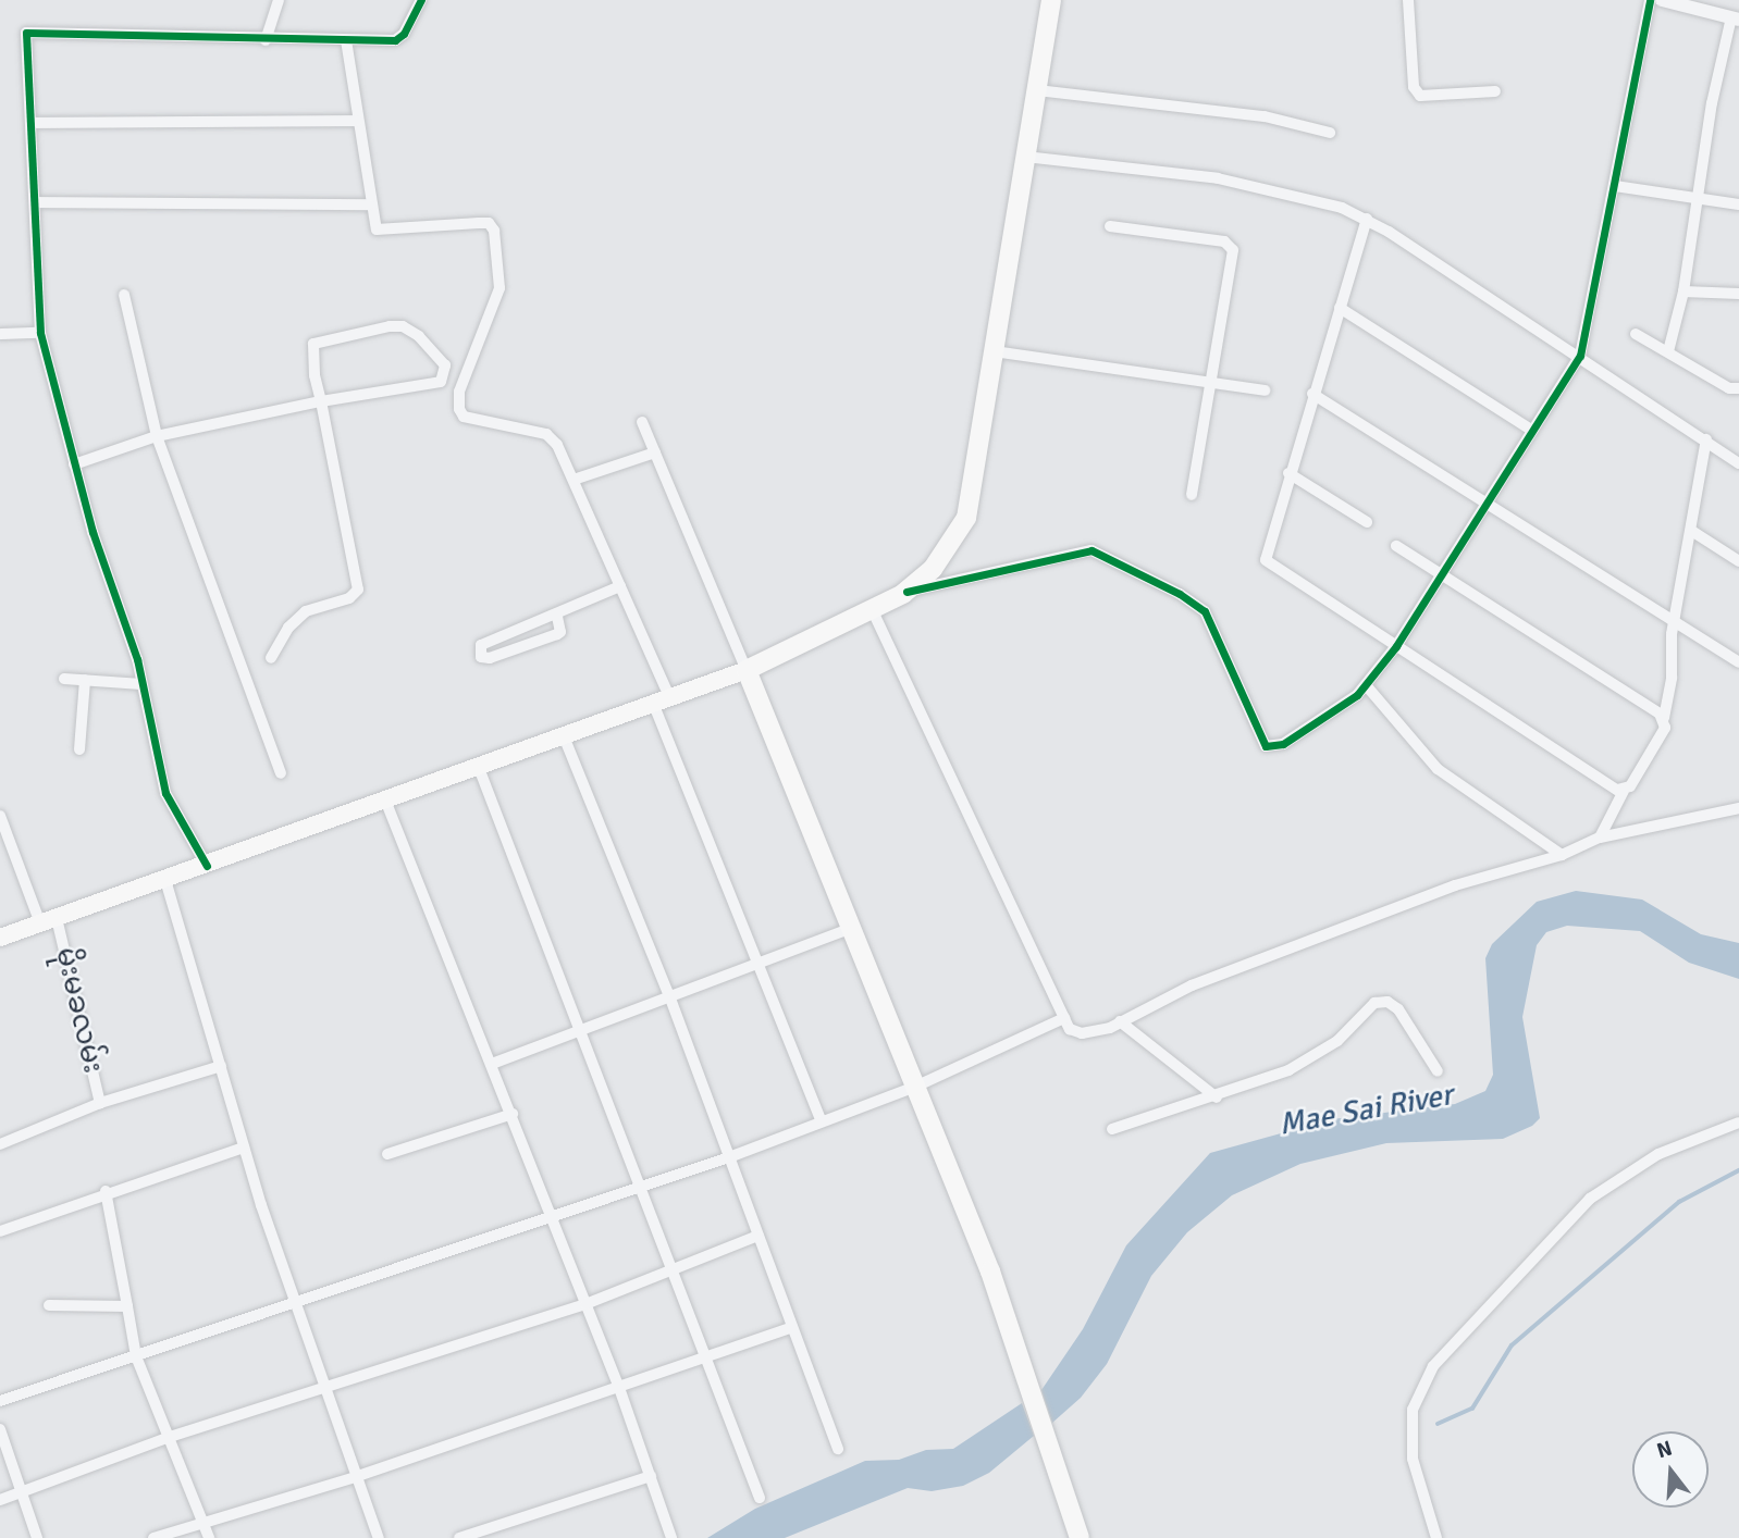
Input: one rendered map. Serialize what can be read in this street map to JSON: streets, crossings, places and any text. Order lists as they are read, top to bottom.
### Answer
{
  "streets": {
    "street": ["မိုးမခလမ်း"]
  },
  "water": ["Mae Sai River"],
  "north": "top"
}
